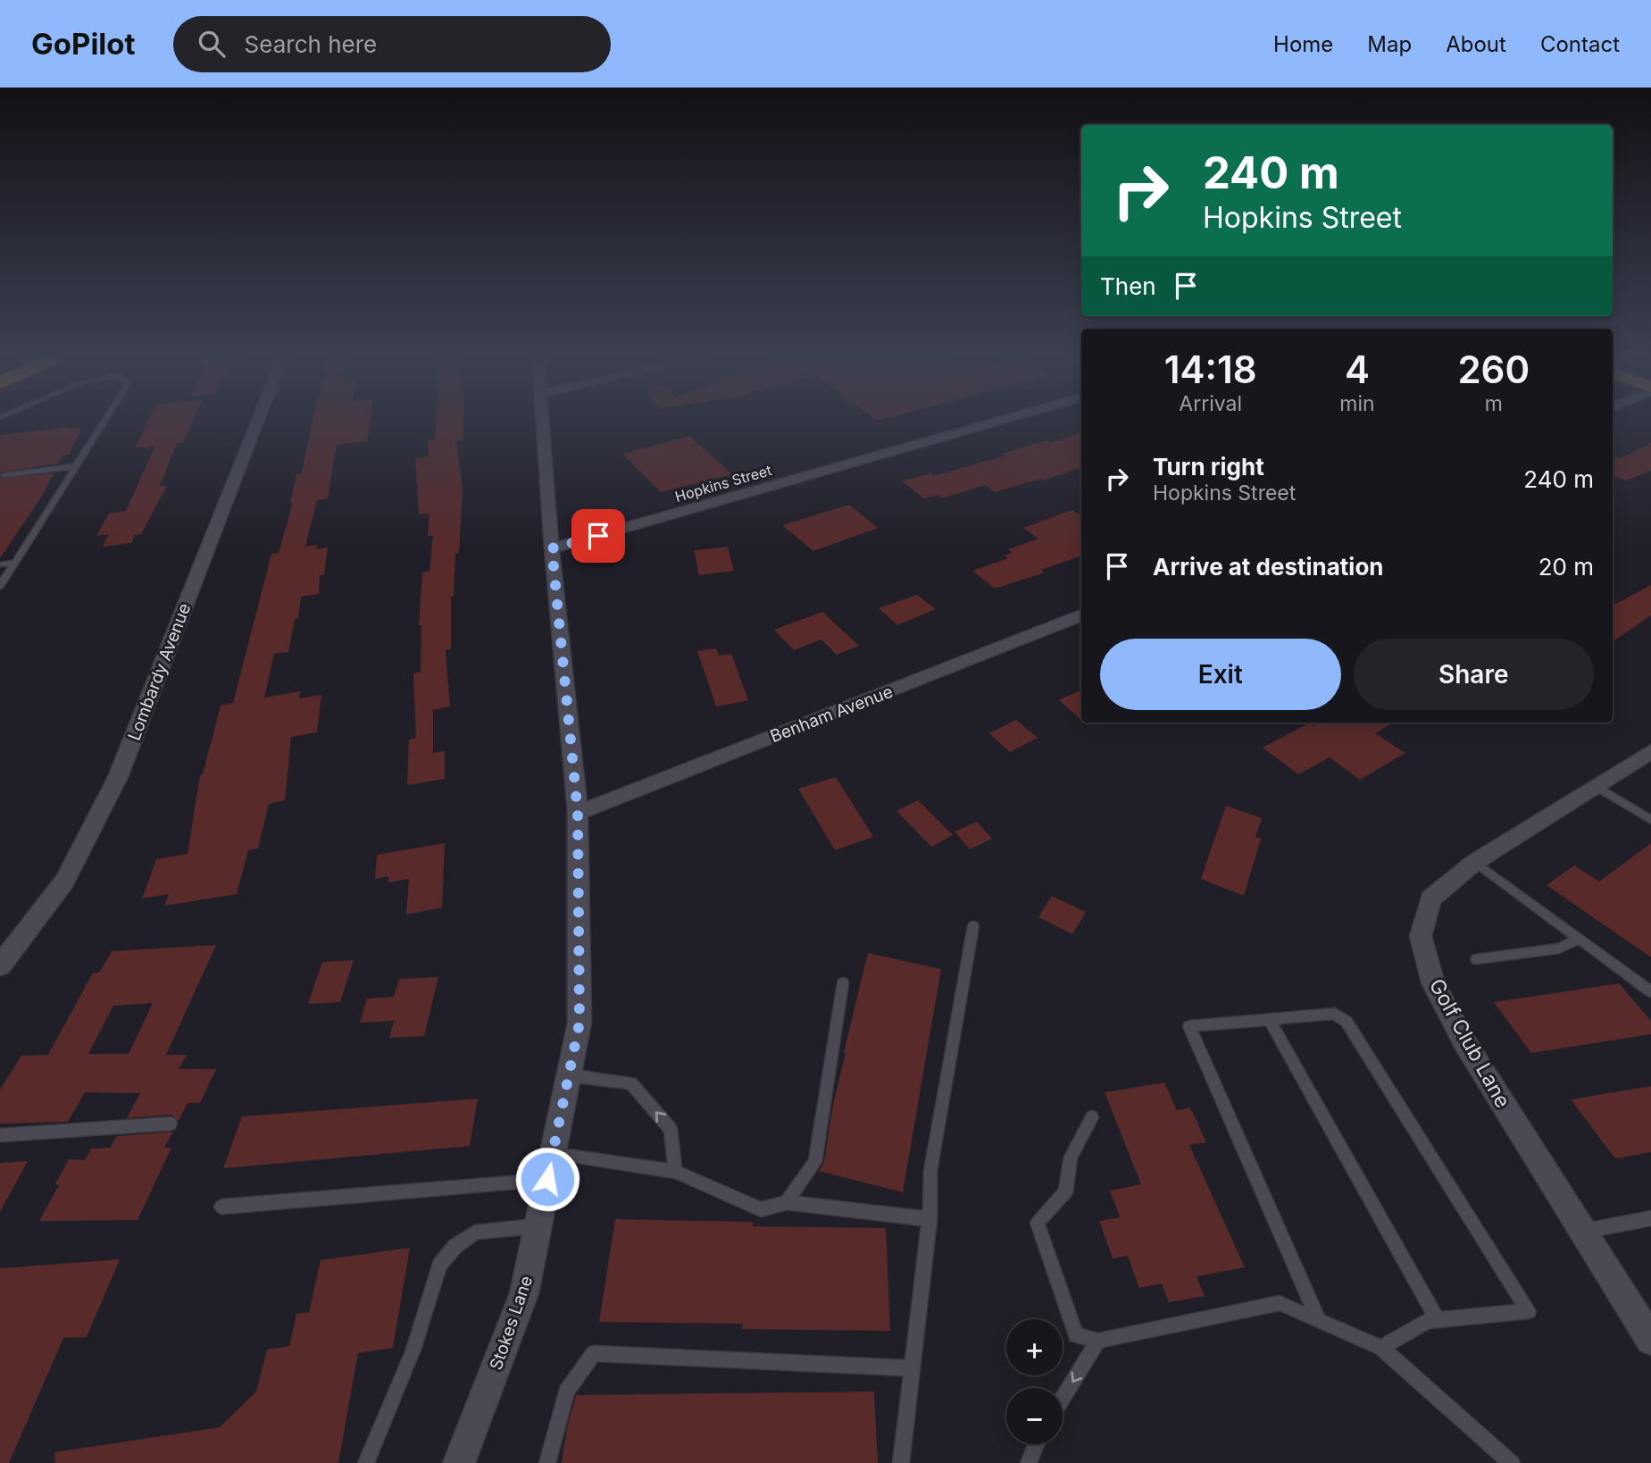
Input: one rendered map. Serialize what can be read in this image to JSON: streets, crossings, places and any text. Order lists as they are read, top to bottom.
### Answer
{
  "streets": {
    "street": [
      "Hopkins Street",
      "Lombardy Avenue",
      "Benham Avenue",
      "Golf Club Lane",
      "Stokes Lane"
    ]
  },
  "crossings": [
    ["Hopkins Street", "Stokes Lane"],
    ["Benham Avenue", "Stokes Lane"]
  ],
  "page": {
    "header": "GoPilot",
    "search": "Search here",
    "nav": [
      "Home",
      "Map",
      "About",
      "Contact"
    ],
    "turn": ["240 m", "Hopkins Street"],
    "then": "Then",
    "eta": [
      "14:18",
      "Arrival",
      "4",
      "min",
      "260",
      "m"
    ],
    "list": [
      {
        "name": "Turn right",
        "note": "Hopkins Street",
        "value": "240 m"
      },
      {
        "name": "Arrive at destination",
        "value": "20 m"
      }
    ],
    "buttons": ["Exit", "Share"],
    "map_buttons": ["+", "−"]
  }
}
